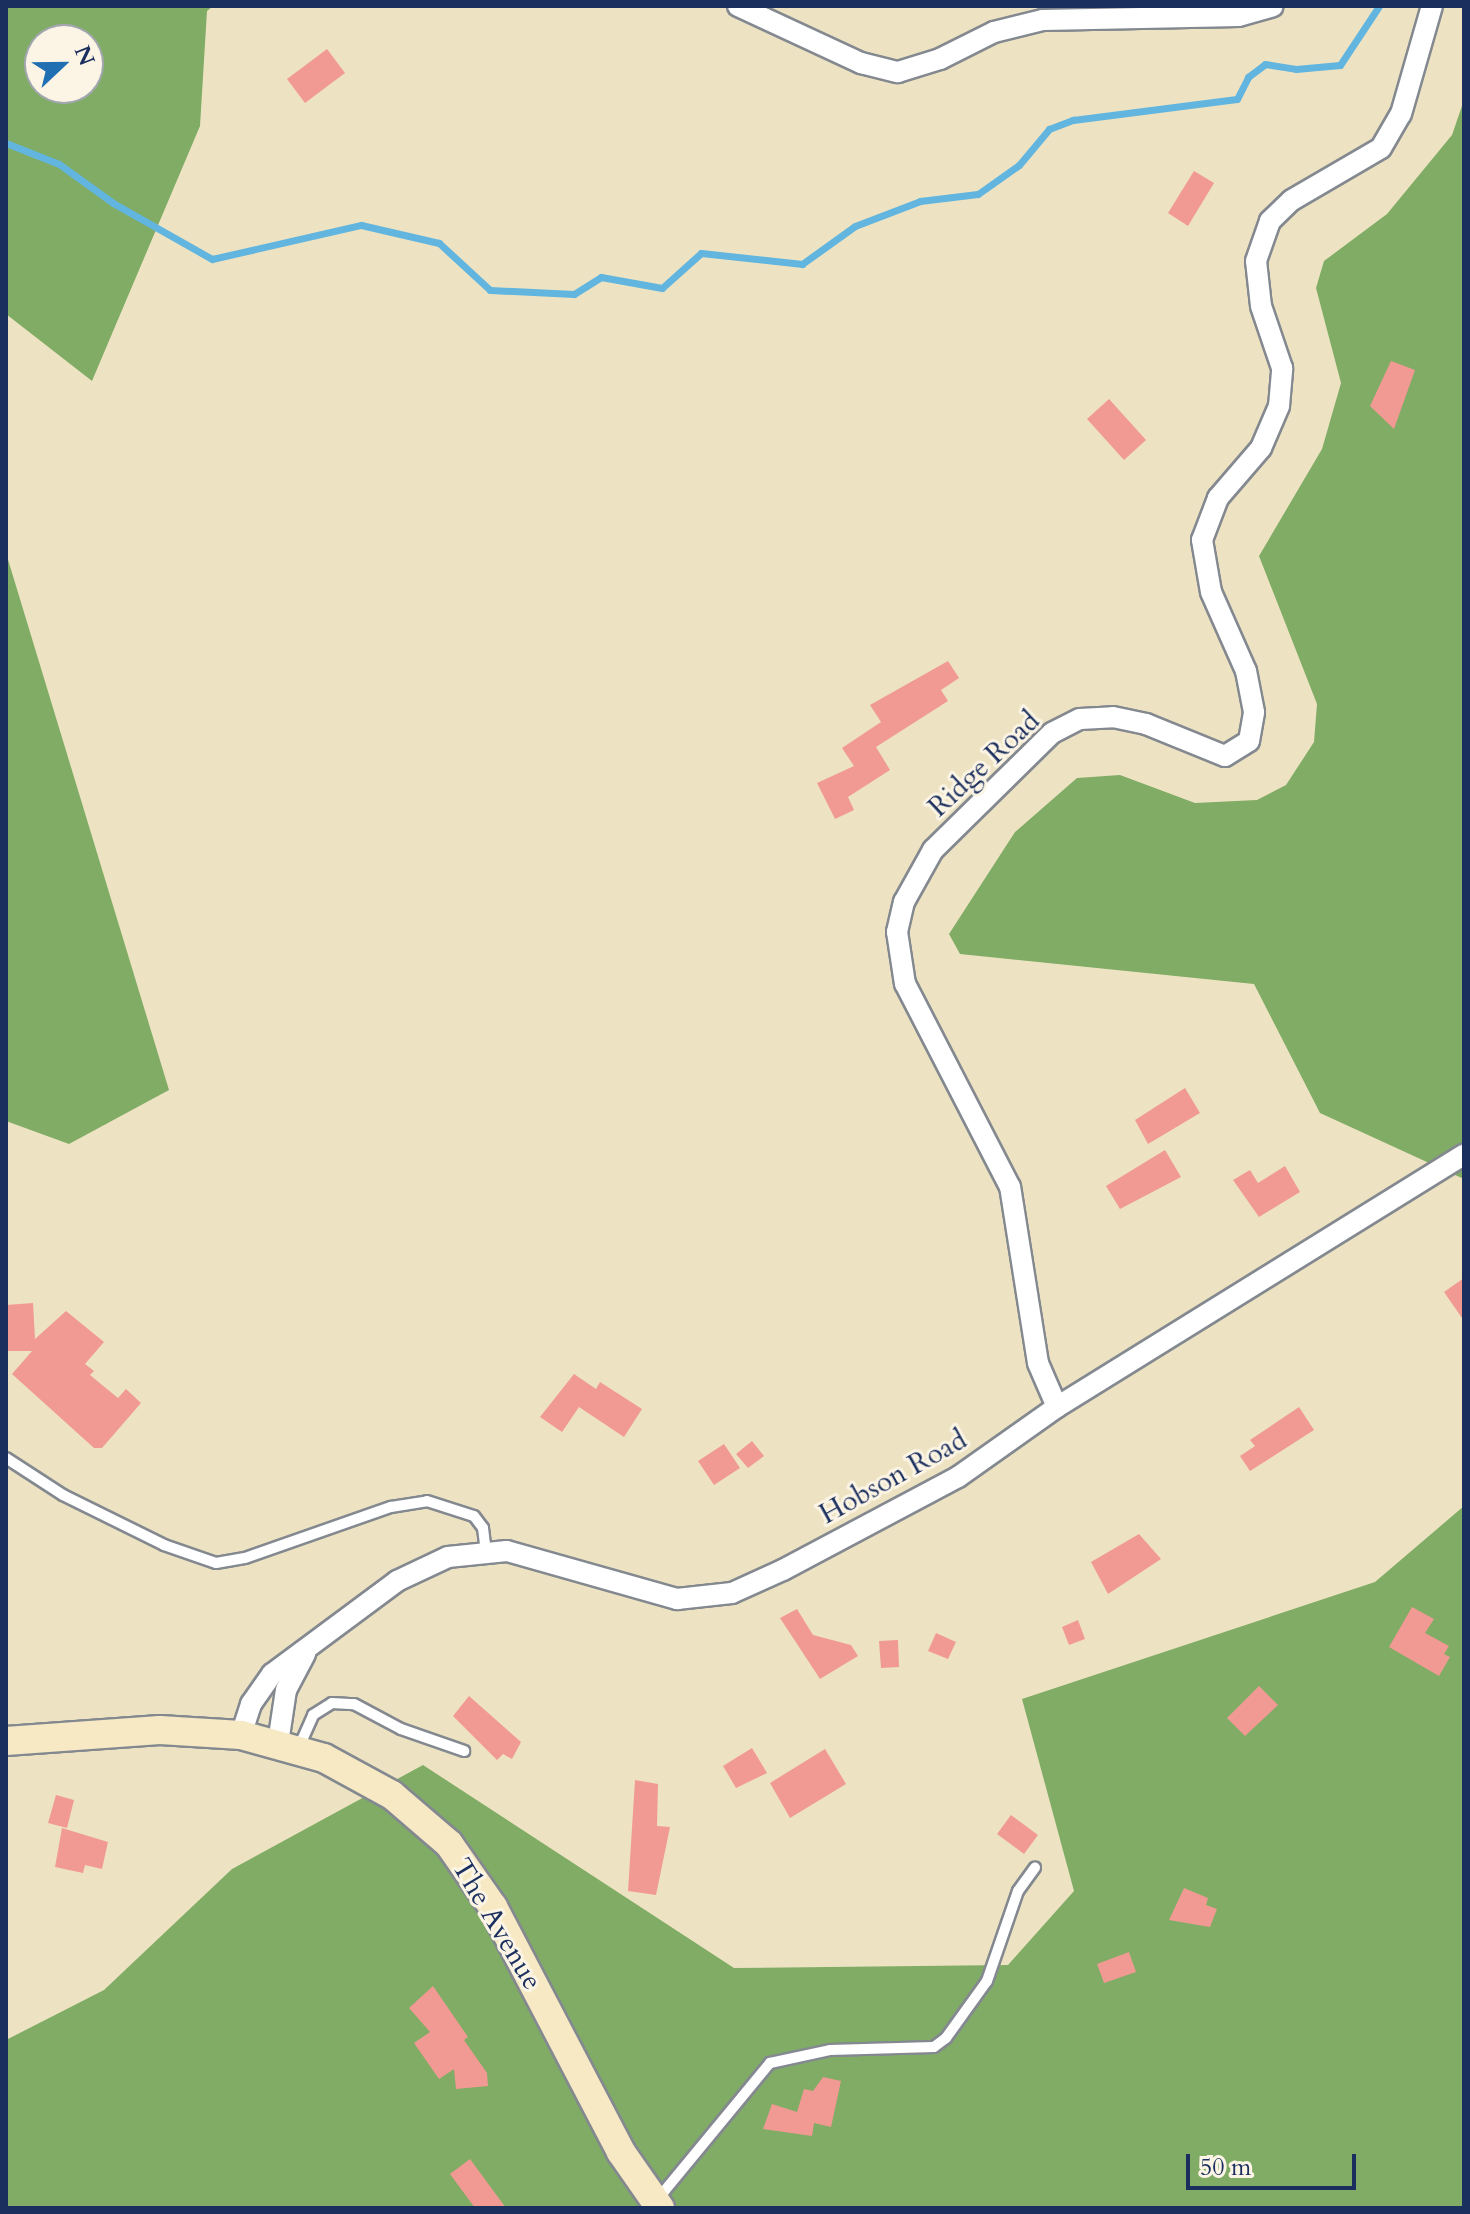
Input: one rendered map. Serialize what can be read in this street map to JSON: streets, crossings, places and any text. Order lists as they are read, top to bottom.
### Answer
{
  "streets": {
    "street": ["Ridge Road", "Hobson Road", "The Avenue"]
  },
  "crossings": [
    ["Ridge Road", "Hobson Road"],
    ["Hobson Road", "The Avenue"]
  ],
  "scale_bar": "50 m",
  "north": "right"
}
